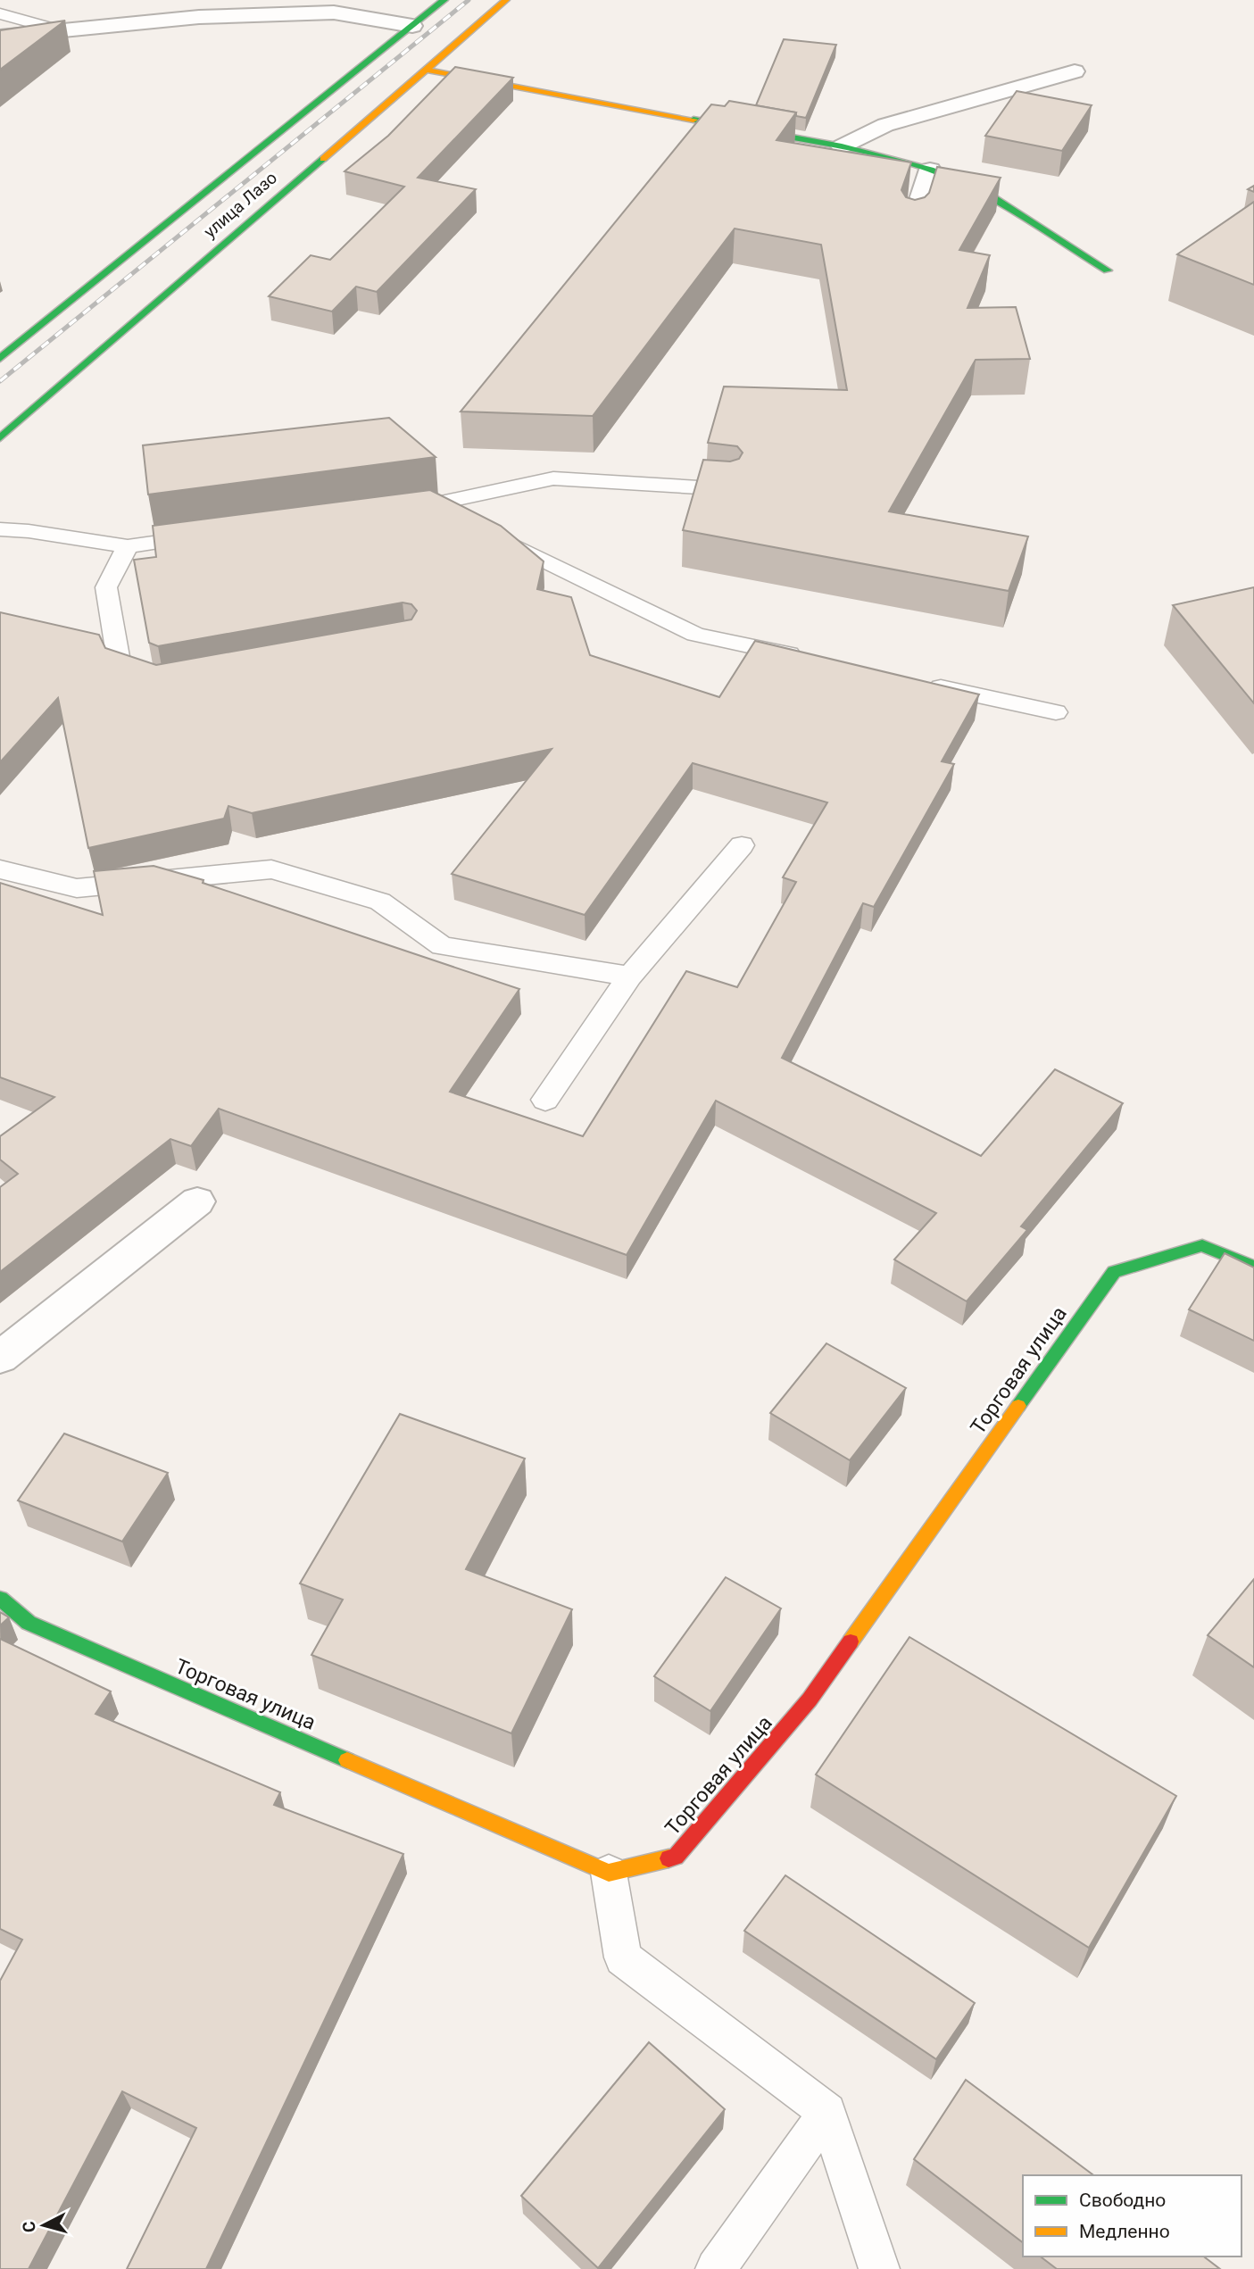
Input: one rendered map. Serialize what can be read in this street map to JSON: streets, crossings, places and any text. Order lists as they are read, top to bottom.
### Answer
{
  "streets": {
    "main road": ["улица Лазо", "Торговая улица"]
  },
  "legend": ["Свободно", "Медленно"],
  "north": "left"
}
